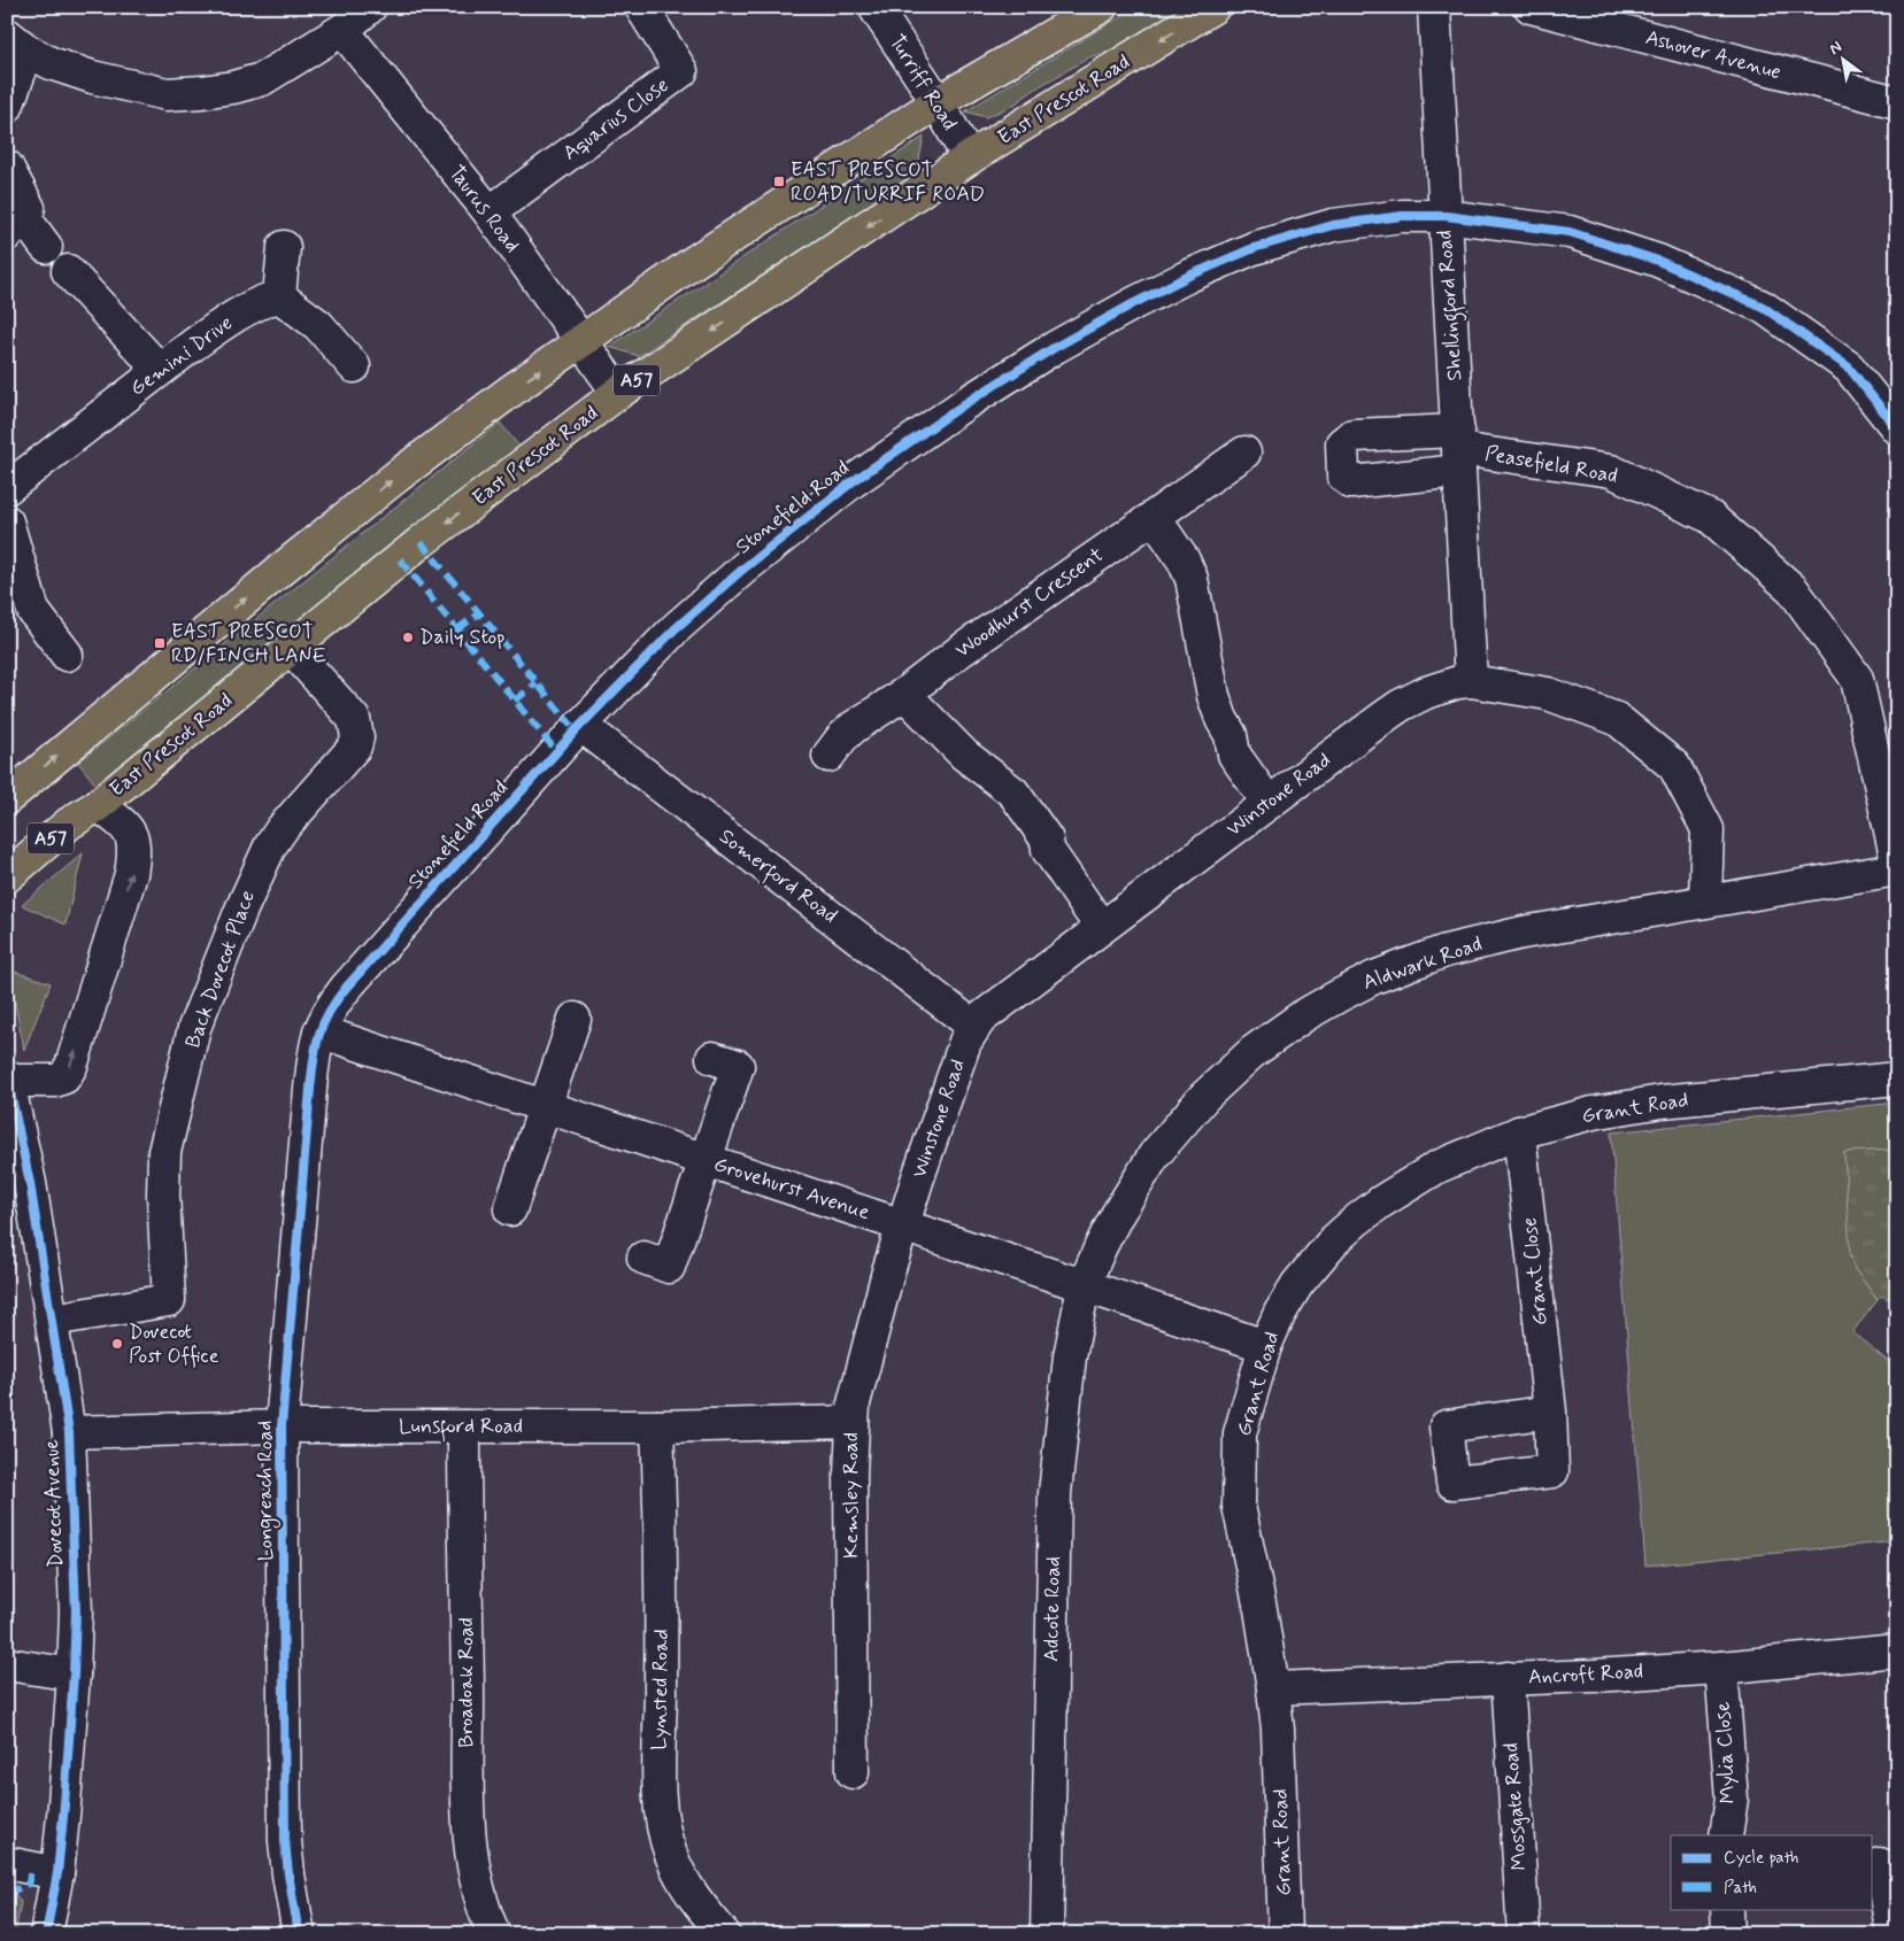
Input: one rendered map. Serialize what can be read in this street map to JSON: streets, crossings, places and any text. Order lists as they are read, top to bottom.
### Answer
{
  "streets": {
    "highway": ["East Prescot Road", "A57"],
    "street": [
      "Ashover Avenue",
      "Turriff Road",
      "Aquarius Close",
      "Taurus Road",
      "Shellingford Road",
      "Gemini Drive",
      "Peasefield Road",
      "Stonefield Road",
      "Woodhurst Crescent",
      "Winstone Road",
      "Somerford Road",
      "Aldwark Road",
      "Back Dovecot Place",
      "Grant Road",
      "Grovehurst Avenue",
      "Grant Close",
      "Lunsford Road",
      "Longreach Road",
      "Kemsley Road",
      "Dovecot Avenue",
      "Adcote Road",
      "Ancroft Road",
      "Broadoak Road",
      "Lynsted Road",
      "Mylia Close",
      "Mossgate Road"
    ]
  },
  "crossings": [
    ["Turriff Road", "East Prescot Road"],
    ["East Prescot Road", "Taurus Road"],
    ["East Prescot Road", "Back Dovecot Place"],
    ["Aquarius Close", "Taurus Road"],
    ["Shellingford Road", "Peasefield Road"],
    ["Shellingford Road", "Stonefield Road"],
    ["Shellingford Road", "Winstone Road"],
    ["Stonefield Road", "Somerford Road"],
    ["Stonefield Road", "Grovehurst Avenue"],
    ["Stonefield Road", "Longreach Road"],
    ["Winstone Road", "Somerford Road"],
    ["Winstone Road", "Aldwark Road"],
    ["Winstone Road", "Grovehurst Avenue"],
    ["Winstone Road", "Kemsley Road"],
    ["Aldwark Road", "Grovehurst Avenue"],
    ["Aldwark Road", "Adcote Road"],
    ["Back Dovecot Place", "Dovecot Avenue"],
    ["Grant Road", "Grovehurst Avenue"],
    ["Grant Road", "Grant Close"],
    ["Grant Road", "Ancroft Road"],
    ["Grovehurst Avenue", "Longreach Road"],
    ["Grovehurst Avenue", "Kemsley Road"],
    ["Grovehurst Avenue", "Adcote Road"],
    ["Lunsford Road", "Longreach Road"],
    ["Lunsford Road", "Kemsley Road"],
    ["Lunsford Road", "Dovecot Avenue"],
    ["Lunsford Road", "Broadoak Road"],
    ["Lunsford Road", "Lynsted Road"],
    ["Ancroft Road", "Mylia Close"],
    ["Ancroft Road", "Mossgate Road"]
  ],
  "places": {
    "transit": ["EAST PRESCOT ROAD/TURRIF ROAD", "EAST PRESCOT RD/FINCH LANE"],
    "other": ["Daily Stop", "Dovecot Post Office"]
  },
  "legend": ["Cycle path", "Path"],
  "north": "top left"
}
